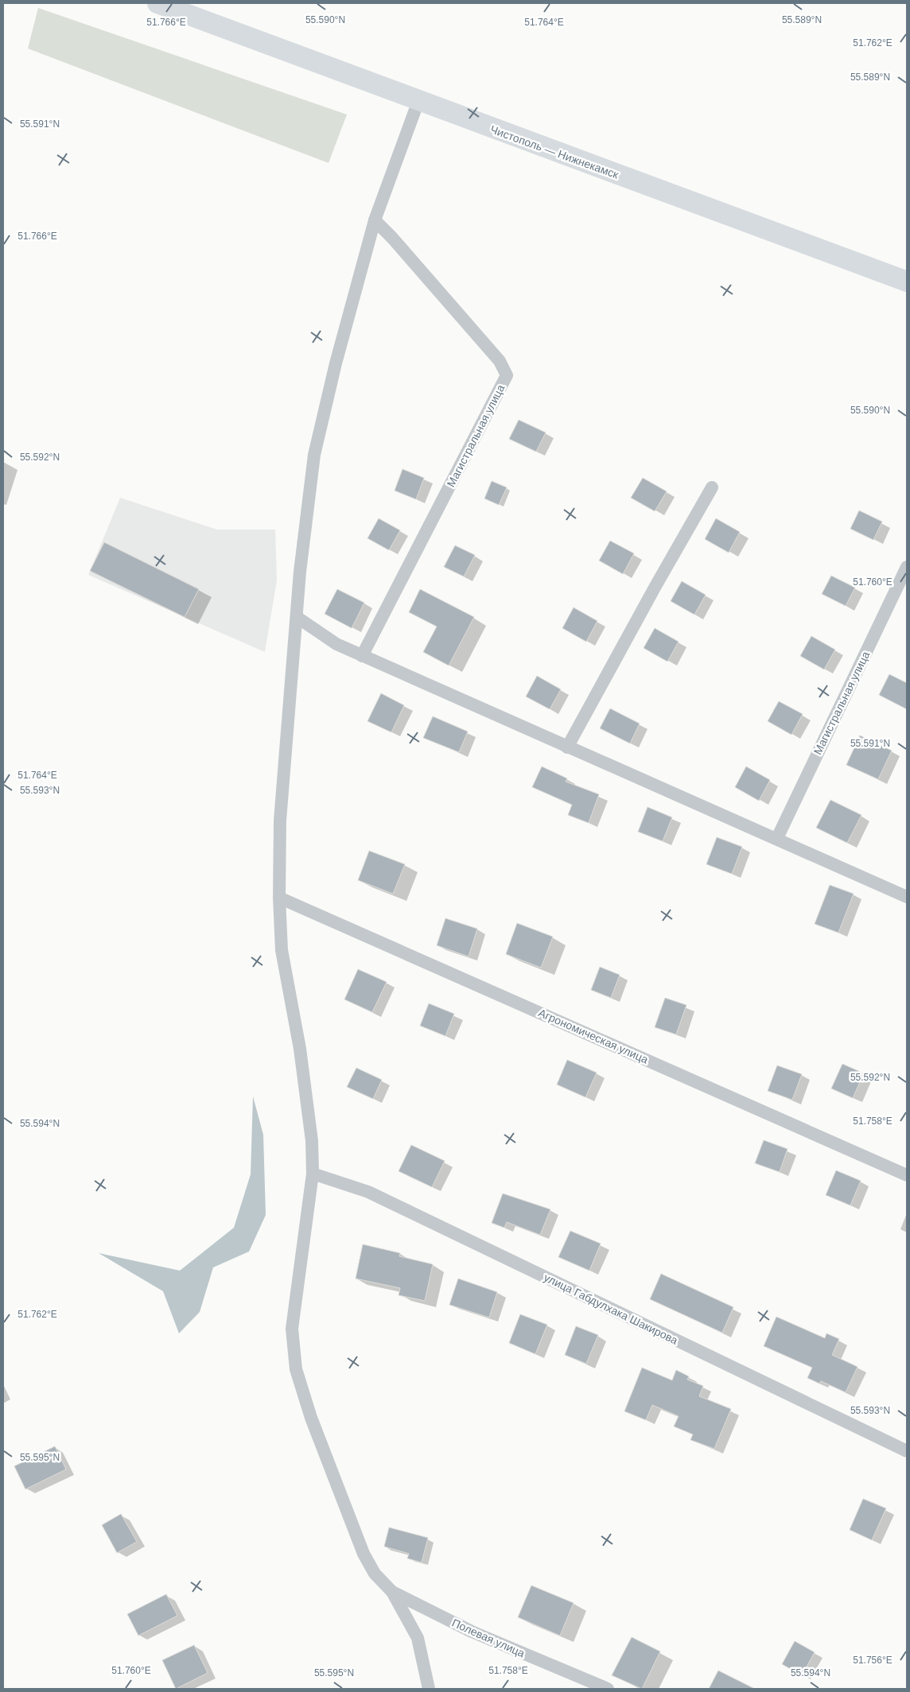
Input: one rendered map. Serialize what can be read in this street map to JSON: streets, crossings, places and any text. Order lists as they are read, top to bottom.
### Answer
{
  "streets": {
    "main road": ["Чистополь — Нижнекамск"],
    "street": [
      "Магистральная улица",
      "Агрономическая улица",
      "улица Габдулхака Шакирова",
      "Полевая улица"
    ]
  },
  "coordinates": [
    "55.590°N",
    "55.589°N",
    "51.766°E",
    "51.764°E",
    "51.762°E",
    "55.591°N",
    "55.592°N",
    "51.760°E",
    "55.593°N",
    "51.758°E",
    "55.594°N",
    "55.595°N",
    "51.756°E"
  ]
}
